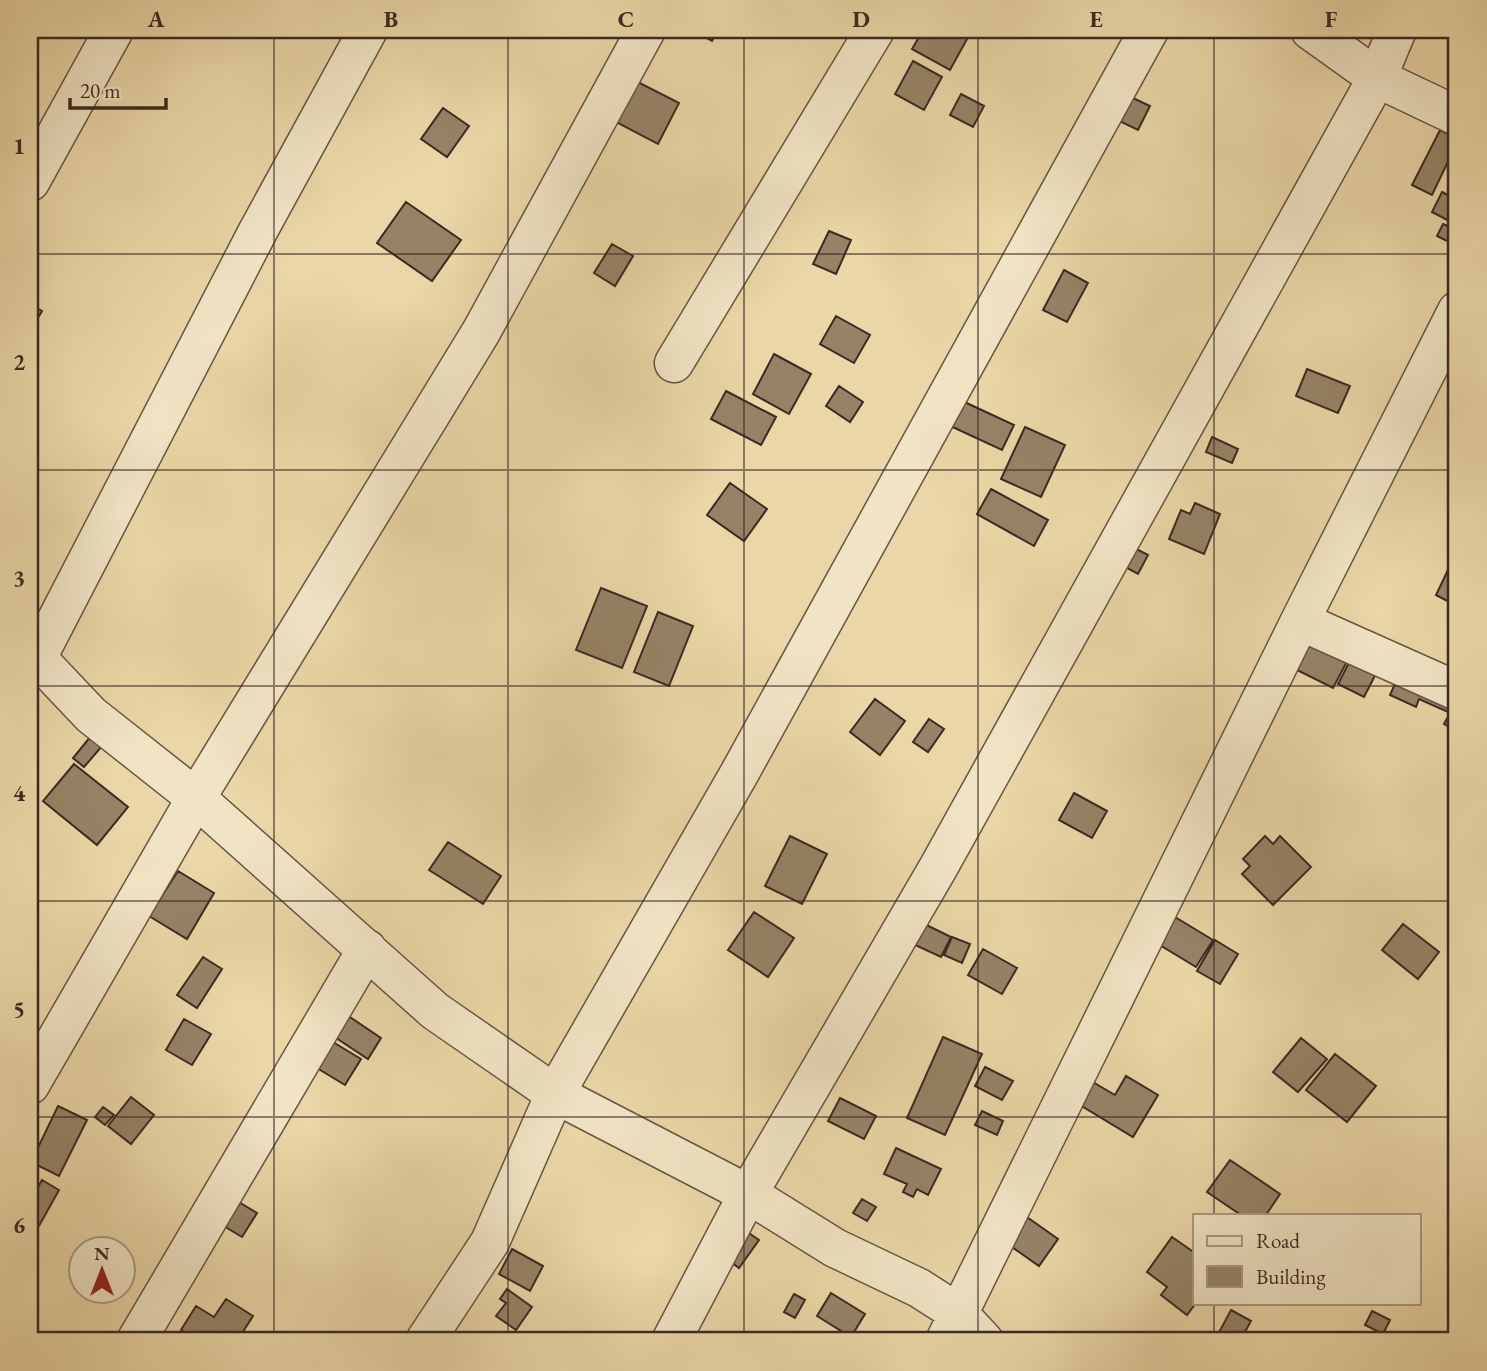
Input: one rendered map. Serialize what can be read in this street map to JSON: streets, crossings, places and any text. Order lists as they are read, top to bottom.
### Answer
{
  "legend": ["Road", "Building"],
  "scale_bar": "20 m",
  "north": "top",
  "grid": {
    "columns": [
      "A",
      "B",
      "C",
      "D",
      "E",
      "F"
    ],
    "rows": [
      "1",
      "2",
      "3",
      "4",
      "5",
      "6"
    ]
  }
}
